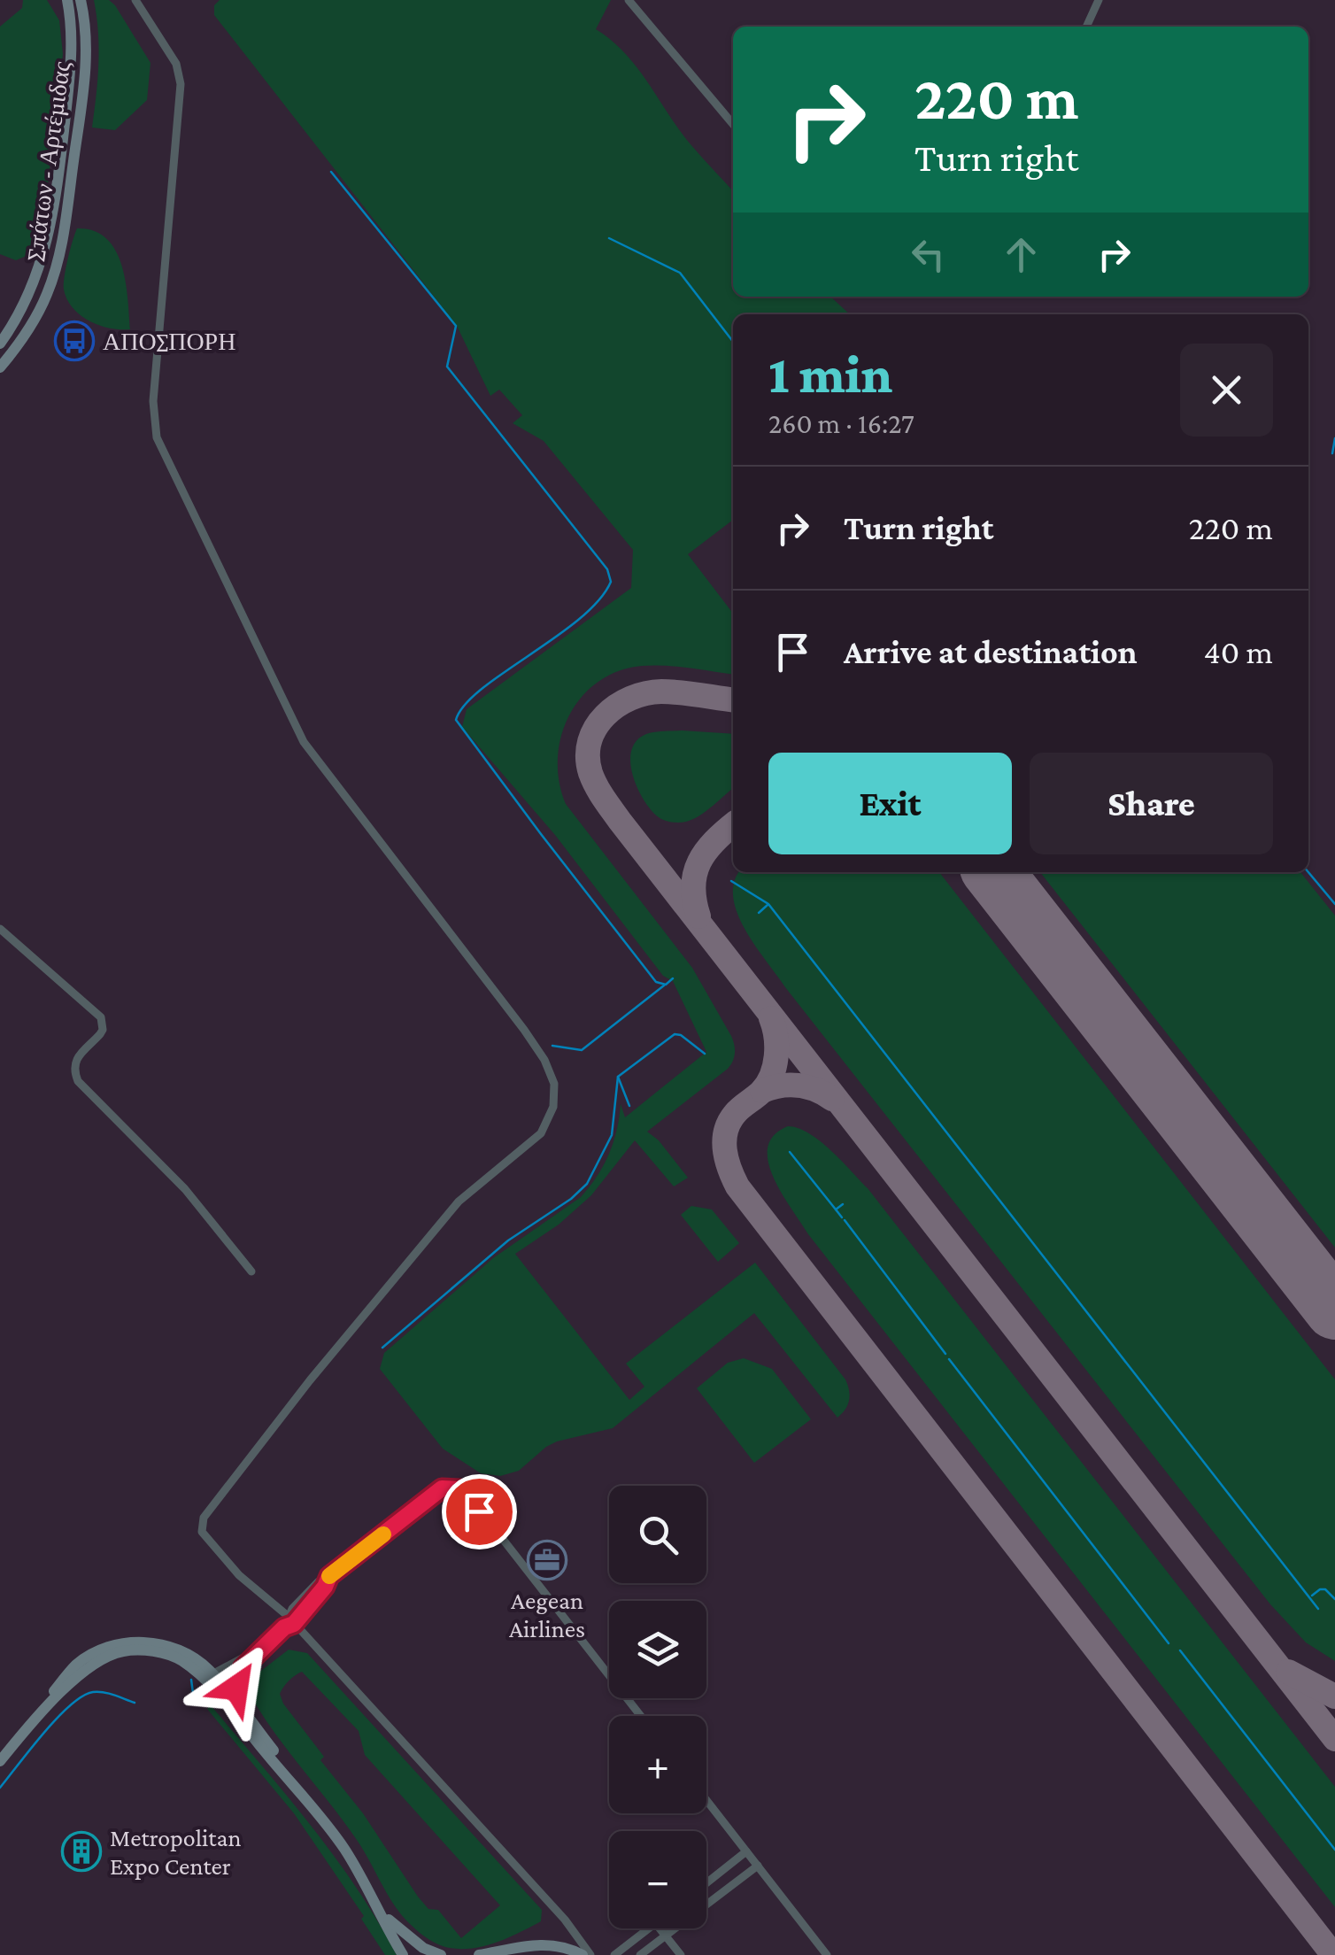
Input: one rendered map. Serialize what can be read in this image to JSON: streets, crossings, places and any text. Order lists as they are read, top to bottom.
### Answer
{
  "streets": {
    "street": ["Σπάτων - Αρτέμιδας"]
  },
  "places": {
    "bus stop": ["ΑΠΟΣΠΟΡΗ"],
    "office": ["Aegean Airlines"],
    "building": ["Metropolitan Expo Center"]
  },
  "page": {
    "turn": ["220 m", "Turn right"],
    "heading": ["1 min", "260 m · 16:27"],
    "list": [
      {
        "name": "Turn right",
        "value": "220 m"
      },
      {
        "name": "Arrive at destination",
        "value": "40 m"
      }
    ],
    "buttons": ["Exit", "Share"],
    "map_buttons": ["+", "−"]
  }
}
